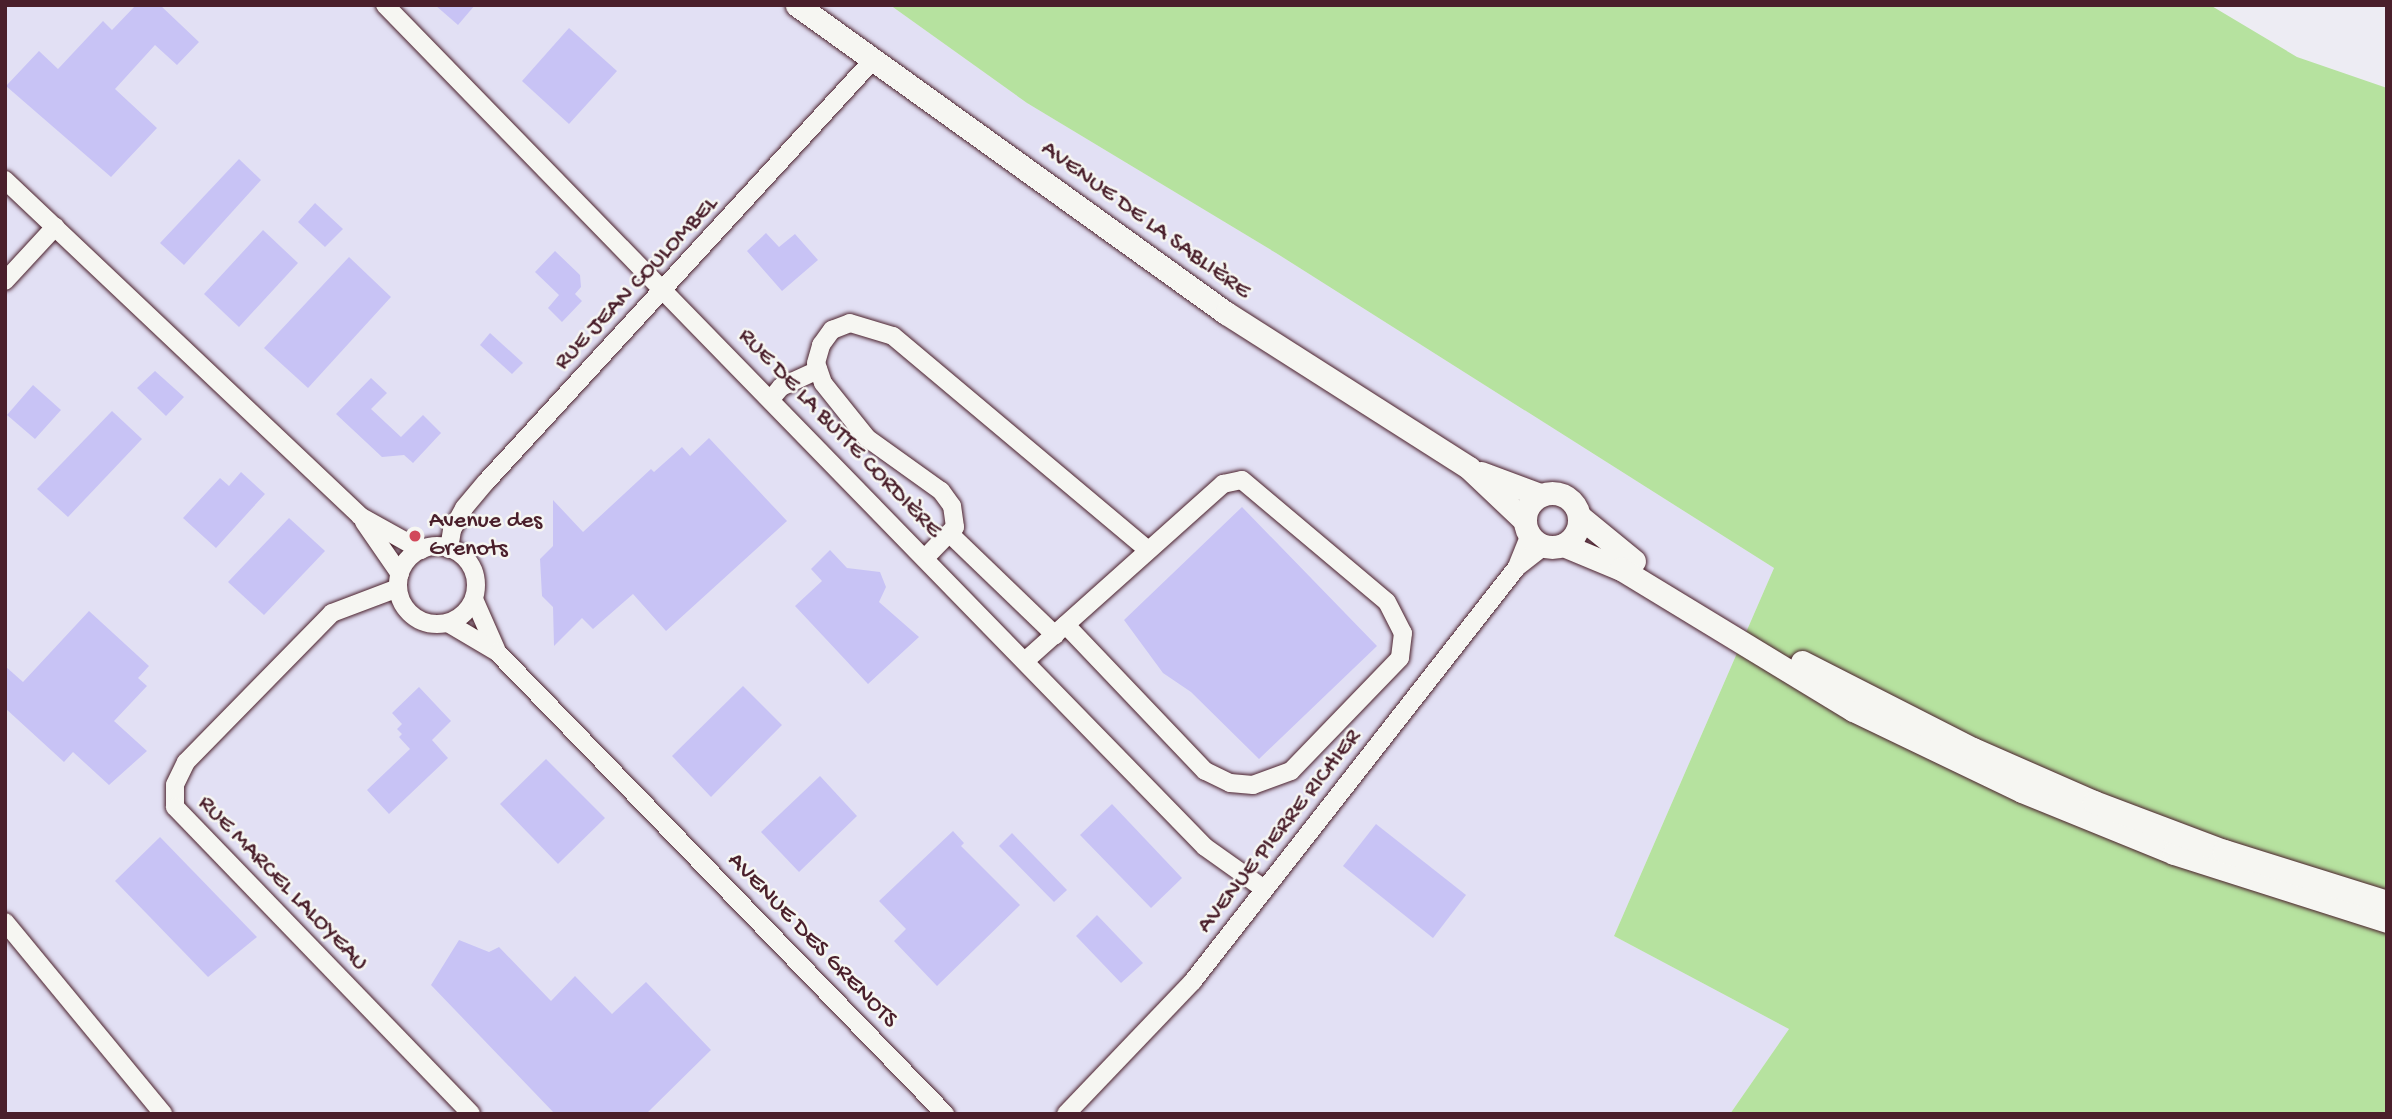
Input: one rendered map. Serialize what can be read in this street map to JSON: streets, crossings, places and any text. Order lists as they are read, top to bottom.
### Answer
{
  "streets": {
    "main road": ["AVENUE DE LA SABLIÈRE"],
    "street": [
      "RUE JEAN COULOMBEL",
      "RUE DE LA BUTTE CORDIÈRE",
      "AVENUE PIERRE RICHIER",
      "RUE MARCEL LALOYEAU",
      "AVENUE DES GRENOTS"
    ]
  },
  "crossings": [
    ["AVENUE DE LA SABLIÈRE", "RUE JEAN COULOMBEL"],
    ["AVENUE DE LA SABLIÈRE", "AVENUE PIERRE RICHIER"],
    ["RUE JEAN COULOMBEL", "RUE DE LA BUTTE CORDIÈRE"],
    ["RUE JEAN COULOMBEL", "AVENUE DES GRENOTS"],
    ["RUE DE LA BUTTE CORDIÈRE", "AVENUE PIERRE RICHIER"]
  ],
  "places": ["Avenue des Grenots"]
}
